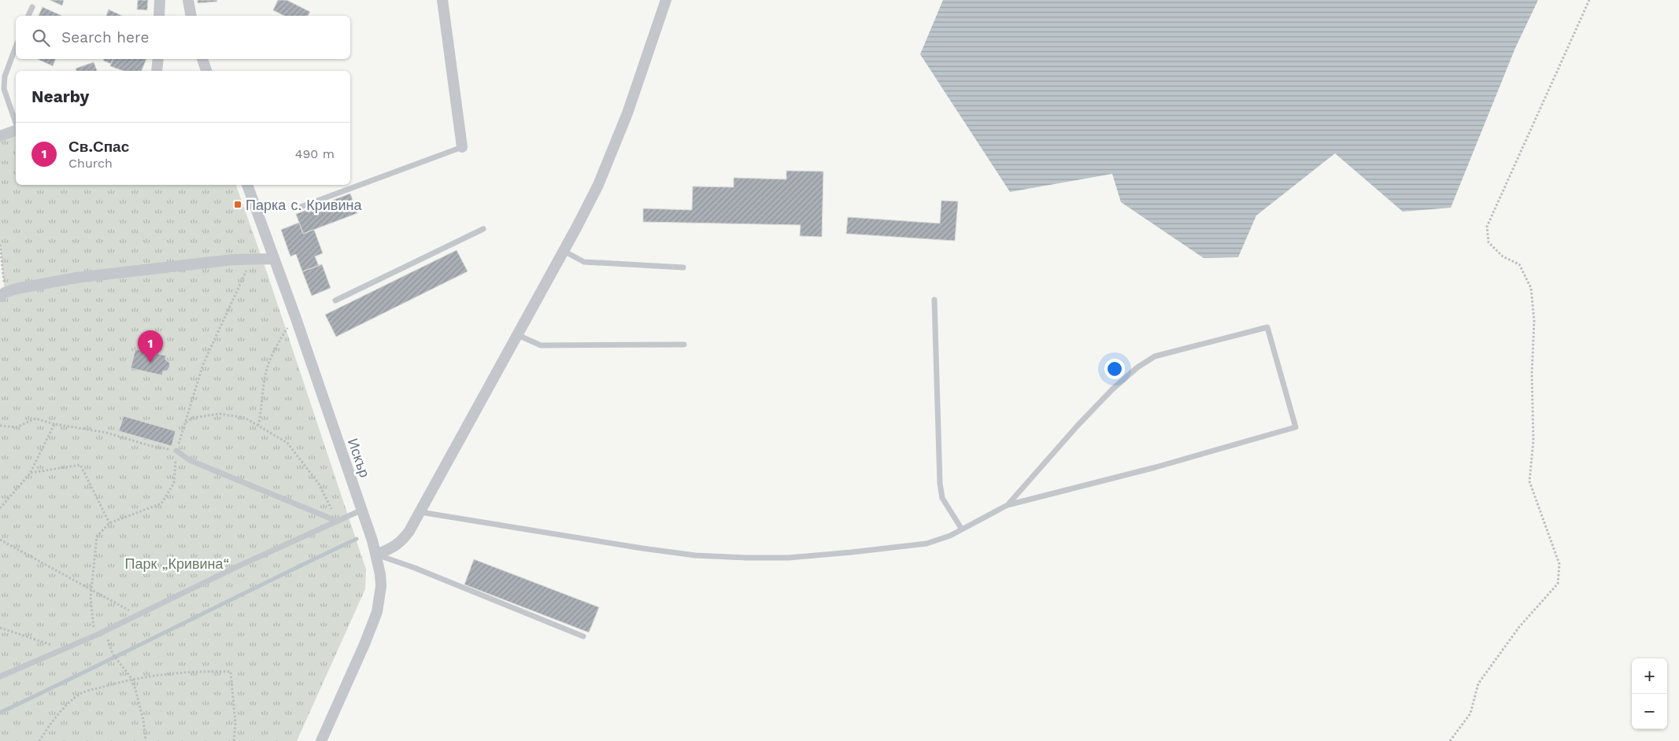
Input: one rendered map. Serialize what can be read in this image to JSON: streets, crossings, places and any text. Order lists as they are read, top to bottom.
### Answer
{
  "streets": {
    "street": ["Искър"]
  },
  "parks": ["Парк „Кривина“"],
  "places": {
    "transit": ["Парка с. Кривина"]
  },
  "page": {
    "search": "Search here",
    "heading": "Nearby",
    "list": [
      {
        "mark": "1",
        "name": "Св.Спас",
        "note": "Church",
        "value": "490 m"
      }
    ],
    "pins": "1",
    "map_buttons": ["+", "−"]
  }
}
